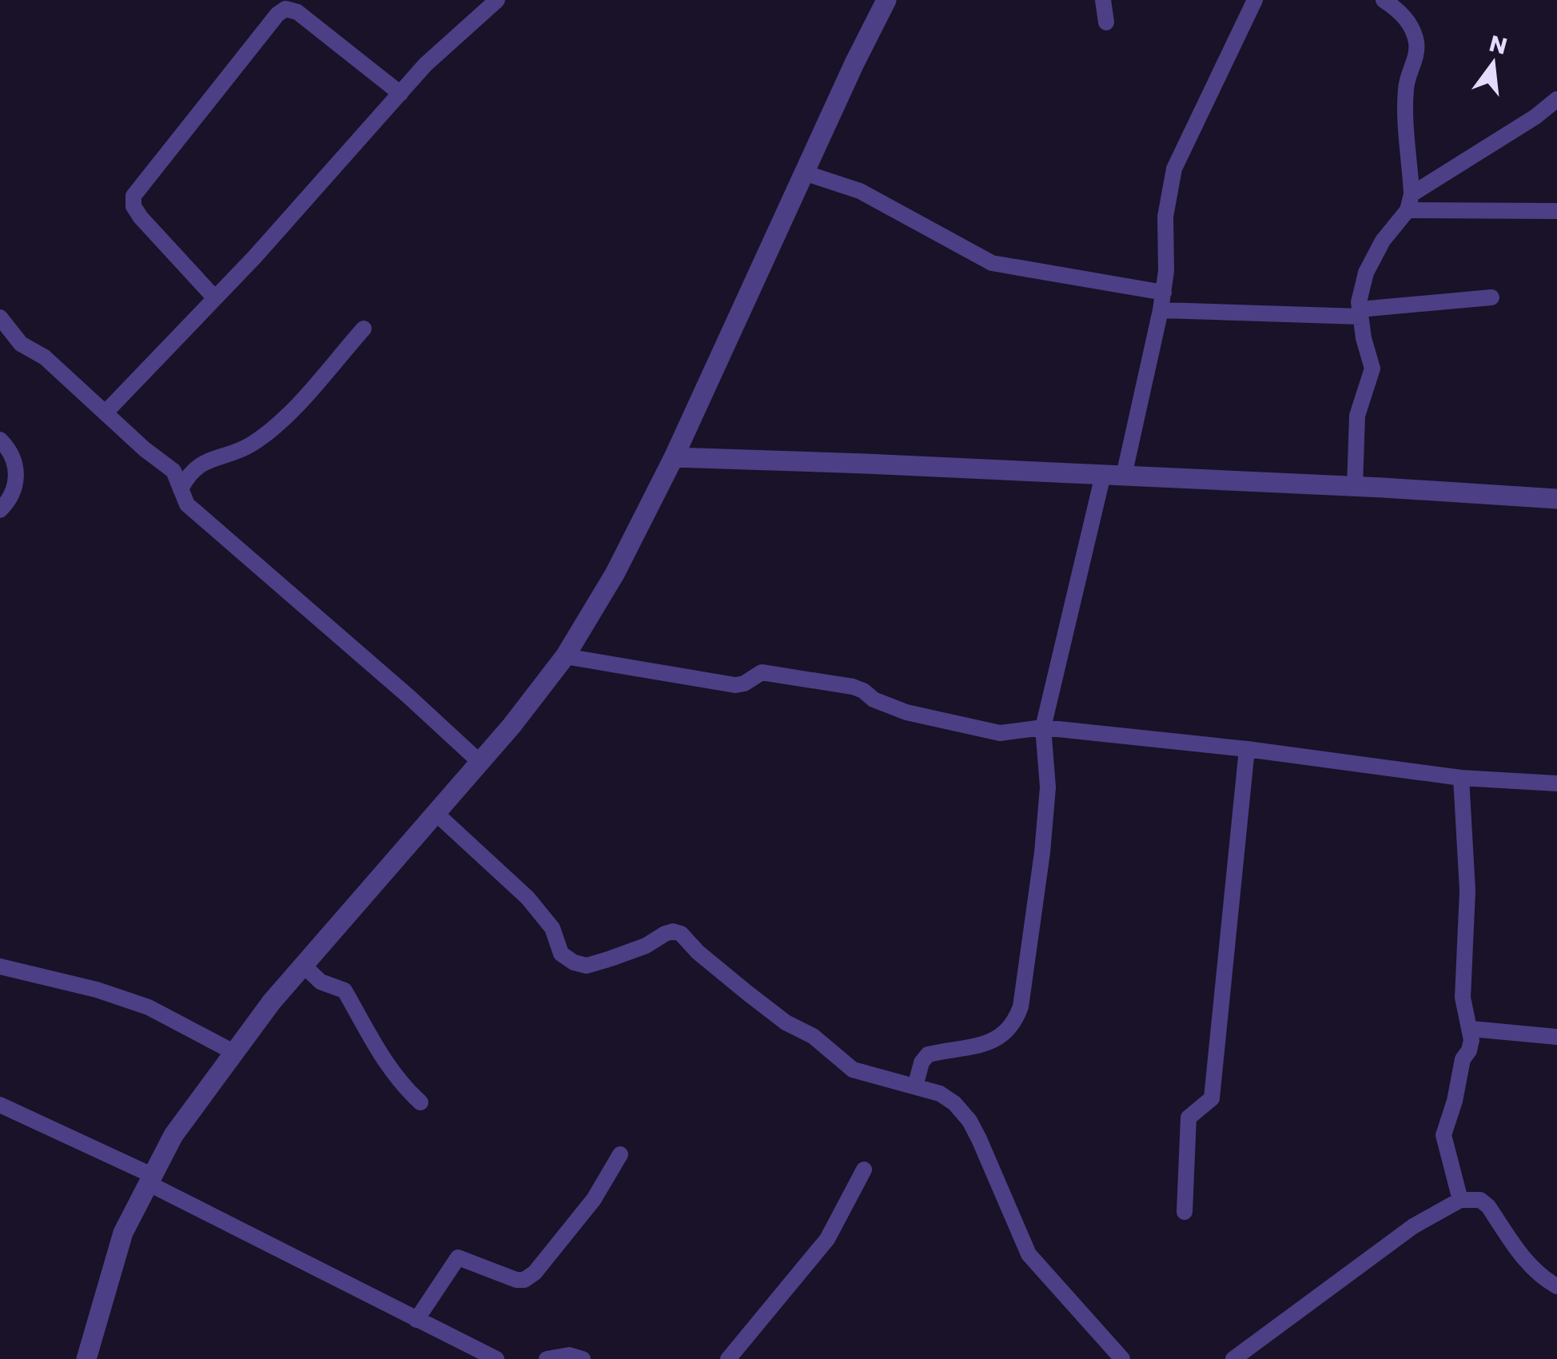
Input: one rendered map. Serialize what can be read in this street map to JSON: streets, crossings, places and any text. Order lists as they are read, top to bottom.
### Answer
{
  "north": "top"
}
